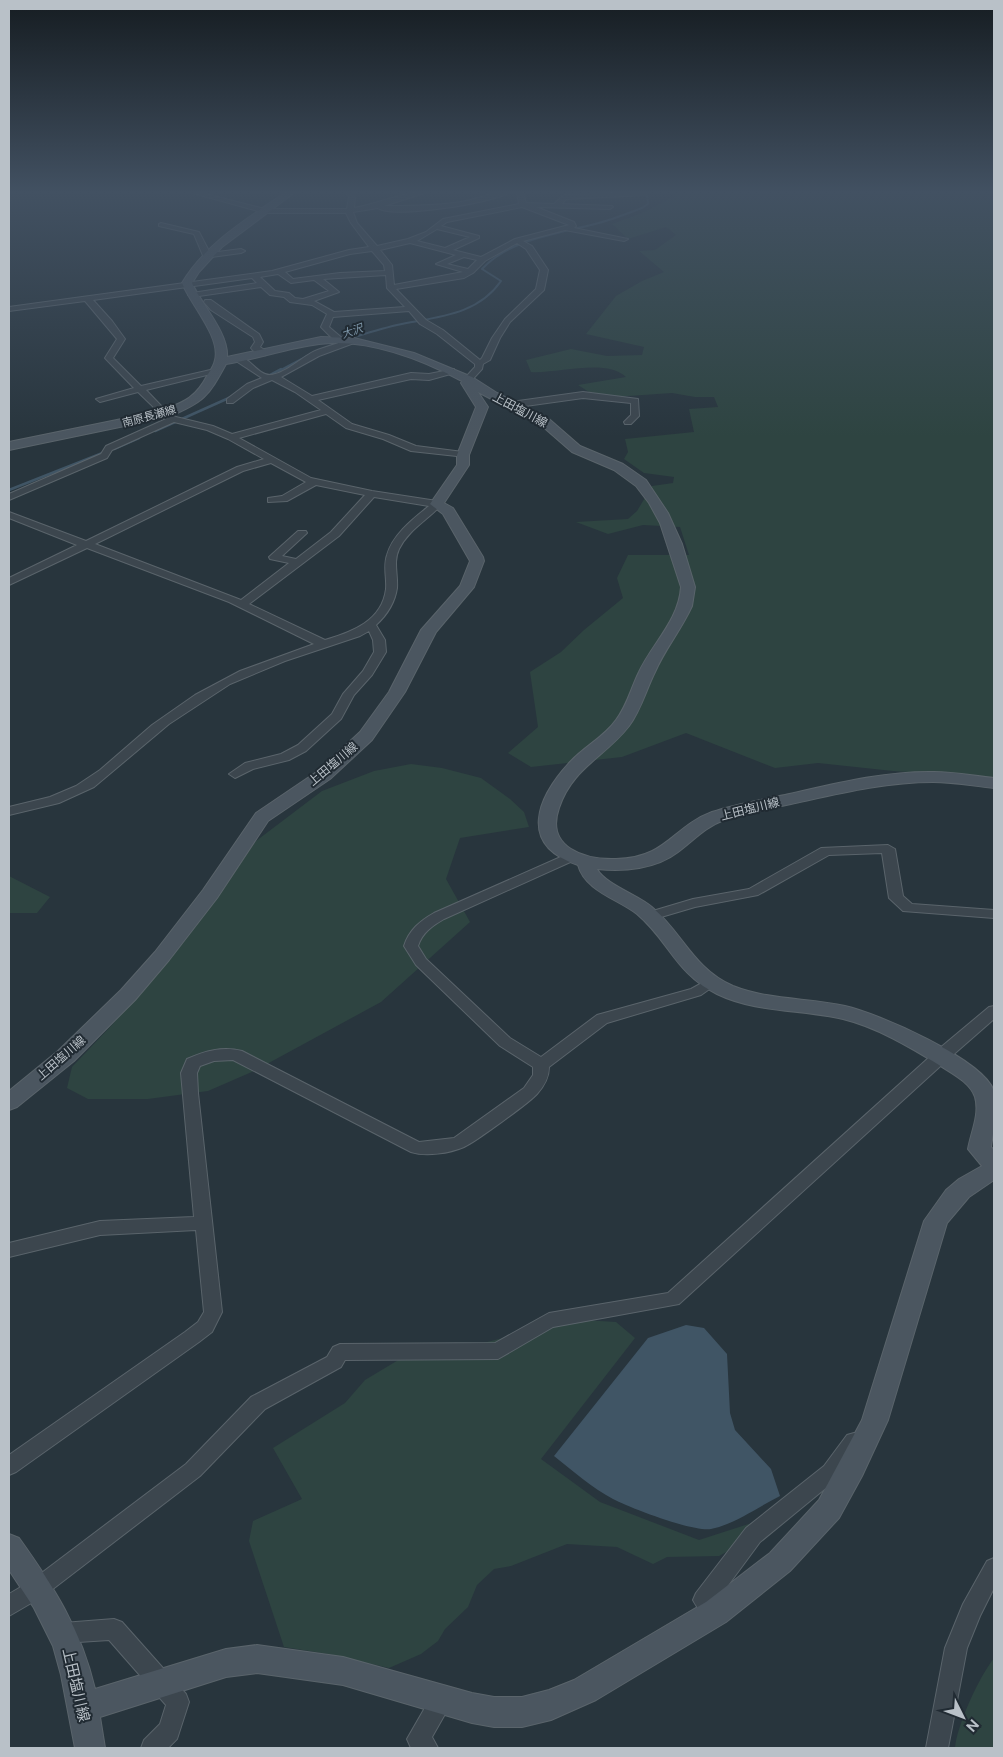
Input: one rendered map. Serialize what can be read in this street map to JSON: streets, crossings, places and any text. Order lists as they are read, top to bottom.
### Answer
{
  "streets": {
    "main road": ["上田塩川線", "南原長瀬線"]
  },
  "water": ["大沢"],
  "north": "bottom right"
}
